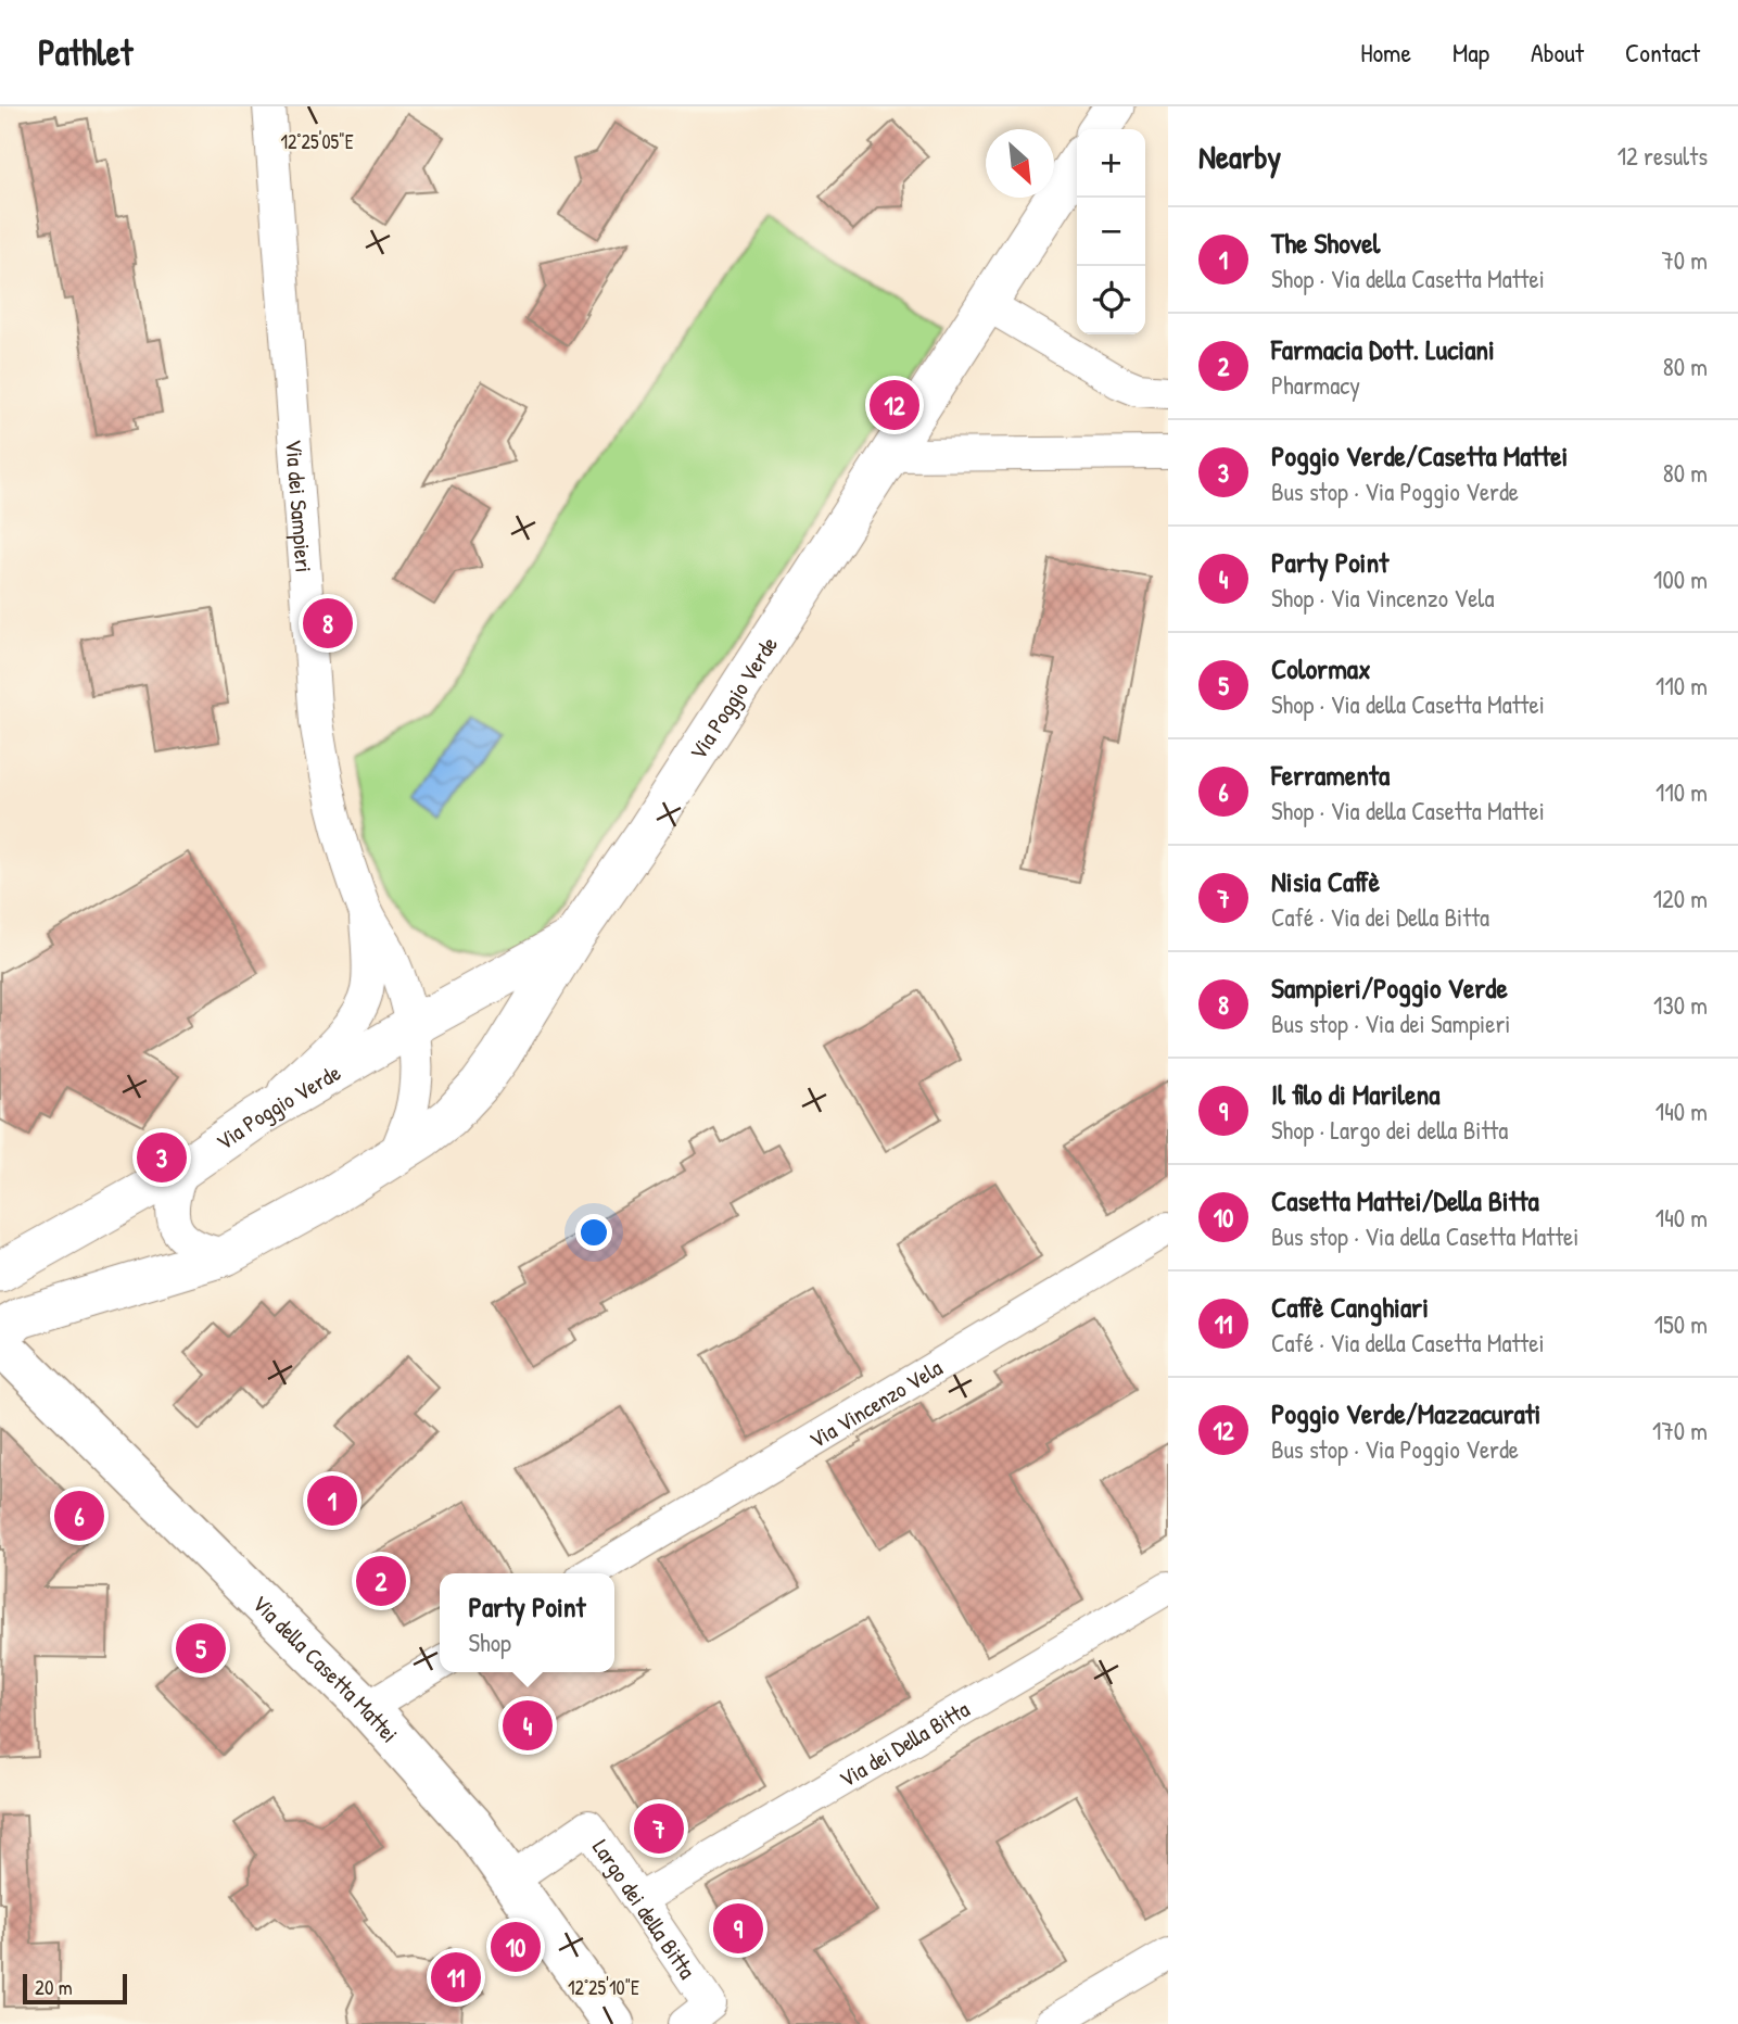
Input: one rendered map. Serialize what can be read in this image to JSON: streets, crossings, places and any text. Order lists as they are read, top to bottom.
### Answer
{
  "streets": {
    "main road": ["Via della Casetta Mattei"],
    "street": [
      "Via dei Sampieri",
      "Via Poggio Verde",
      "Via Vincenzo Vela",
      "Via dei Della Bitta",
      "Largo dei della Bitta"
    ]
  },
  "crossings": [
    ["Via dei Sampieri", "Via Poggio Verde"],
    ["Via della Casetta Mattei", "Largo dei della Bitta"],
    ["Via dei Della Bitta", "Largo dei della Bitta"]
  ],
  "scale_bar": "20 m",
  "north": "bottom right",
  "page": {
    "header": "Pathlet",
    "nav": [
      "Home",
      "Map",
      "About",
      "Contact"
    ],
    "heading": ["Nearby", "12 results"],
    "map_buttons": ["+", "−"],
    "list": [
      {
        "mark": "1",
        "name": "The Shovel",
        "note": "Shop · Via della Casetta Mattei",
        "value": "70 m"
      },
      {
        "mark": "2",
        "name": "Farmacia Dott. Luciani",
        "note": "Pharmacy",
        "value": "80 m"
      },
      {
        "mark": "3",
        "name": "Poggio Verde/Casetta Mattei",
        "note": "Bus stop · Via Poggio Verde",
        "value": "80 m"
      },
      {
        "mark": "4",
        "name": "Party Point",
        "note": "Shop · Via Vincenzo Vela",
        "value": "100 m"
      },
      {
        "mark": "5",
        "name": "Colormax",
        "note": "Shop · Via della Casetta Mattei",
        "value": "110 m"
      },
      {
        "mark": "6",
        "name": "Ferramenta",
        "note": "Shop · Via della Casetta Mattei",
        "value": "110 m"
      },
      {
        "mark": "7",
        "name": "Nisia Caffè",
        "note": "Café · Via dei Della Bitta",
        "value": "120 m"
      },
      {
        "mark": "8",
        "name": "Sampieri/Poggio Verde",
        "note": "Bus stop · Via dei Sampieri",
        "value": "130 m"
      },
      {
        "mark": "9",
        "name": "Il filo di Marilena",
        "note": "Shop · Largo dei della Bitta",
        "value": "140 m"
      },
      {
        "mark": "10",
        "name": "Casetta Mattei/Della Bitta",
        "note": "Bus stop · Via della Casetta Mattei",
        "value": "140 m"
      },
      {
        "mark": "11",
        "name": "Caffè Canghiari",
        "note": "Café · Via della Casetta Mattei",
        "value": "150 m"
      },
      {
        "mark": "12",
        "name": "Poggio Verde/Mazzacurati",
        "note": "Bus stop · Via Poggio Verde",
        "value": "170 m"
      }
    ],
    "pins": [
      "12",
      "8",
      "3",
      "1",
      "6",
      "2",
      "5",
      "4",
      "7",
      "9",
      "10",
      "11"
    ],
    "popup": ["Party Point", "Shop"],
    "scale": "20 m"
  },
  "coordinates": ["12°25'05\"E", "12°25'10\"E"]
}
